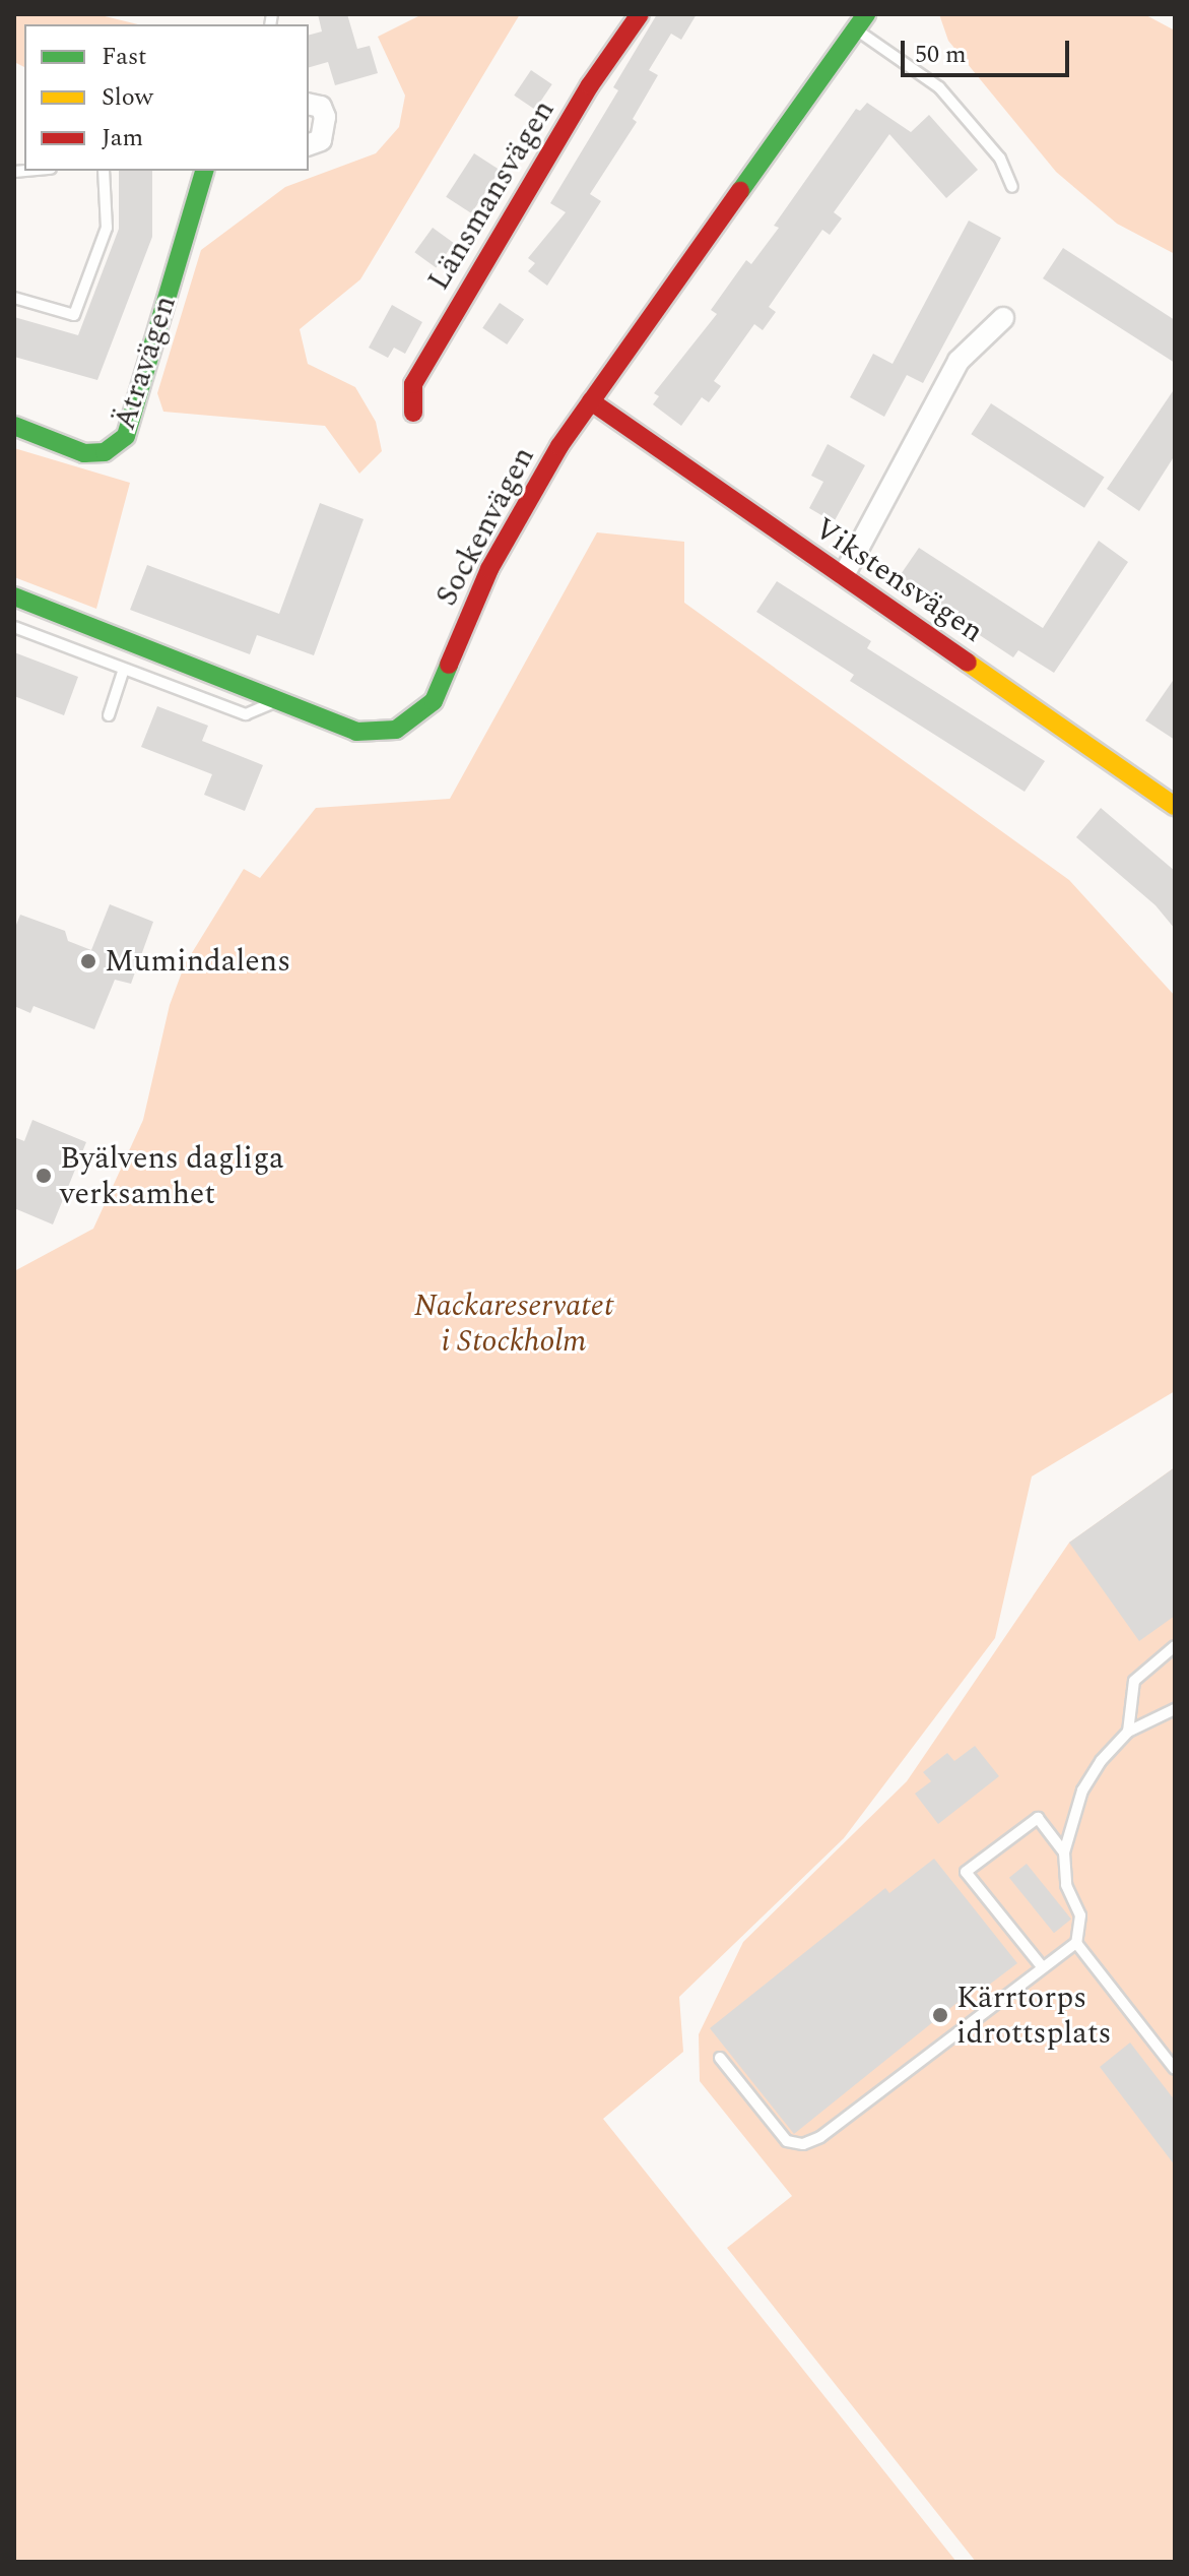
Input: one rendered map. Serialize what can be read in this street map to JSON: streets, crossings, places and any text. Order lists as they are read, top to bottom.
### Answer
{
  "streets": {
    "street": [
      "Länsmansvägen",
      "Ätravägen",
      "Sockenvägen",
      "Vikstensvägen"
    ]
  },
  "crossings": [
    ["Sockenvägen", "Vikstensvägen"]
  ],
  "parks": ["Nackareservatet i Stockholm"],
  "places": ["Mumindalens", "Byälvens dagliga verksamhet", "Kärrtorps idrottsplats"],
  "legend": ["Fast", "Slow", "Jam"],
  "scale_bar": "50 m"
}
